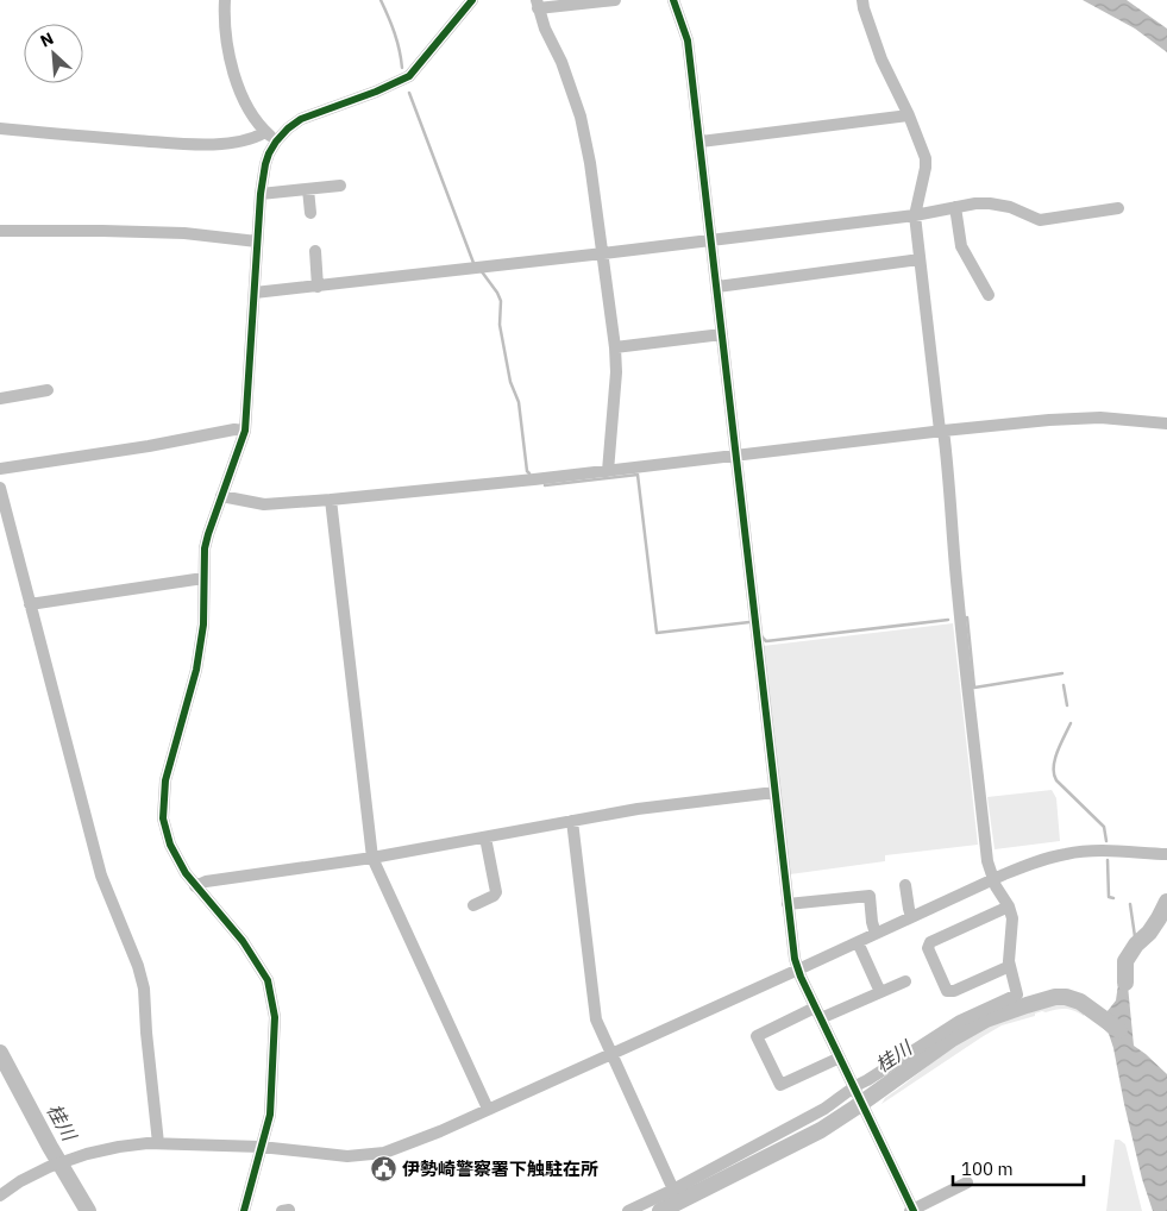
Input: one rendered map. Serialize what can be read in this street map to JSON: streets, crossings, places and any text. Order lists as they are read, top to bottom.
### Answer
{
  "water": ["桂川"],
  "places": {
    "public building": ["伊勢崎警察署下触駐在所"]
  },
  "scale_bar": "100 m",
  "north": "top left"
}
